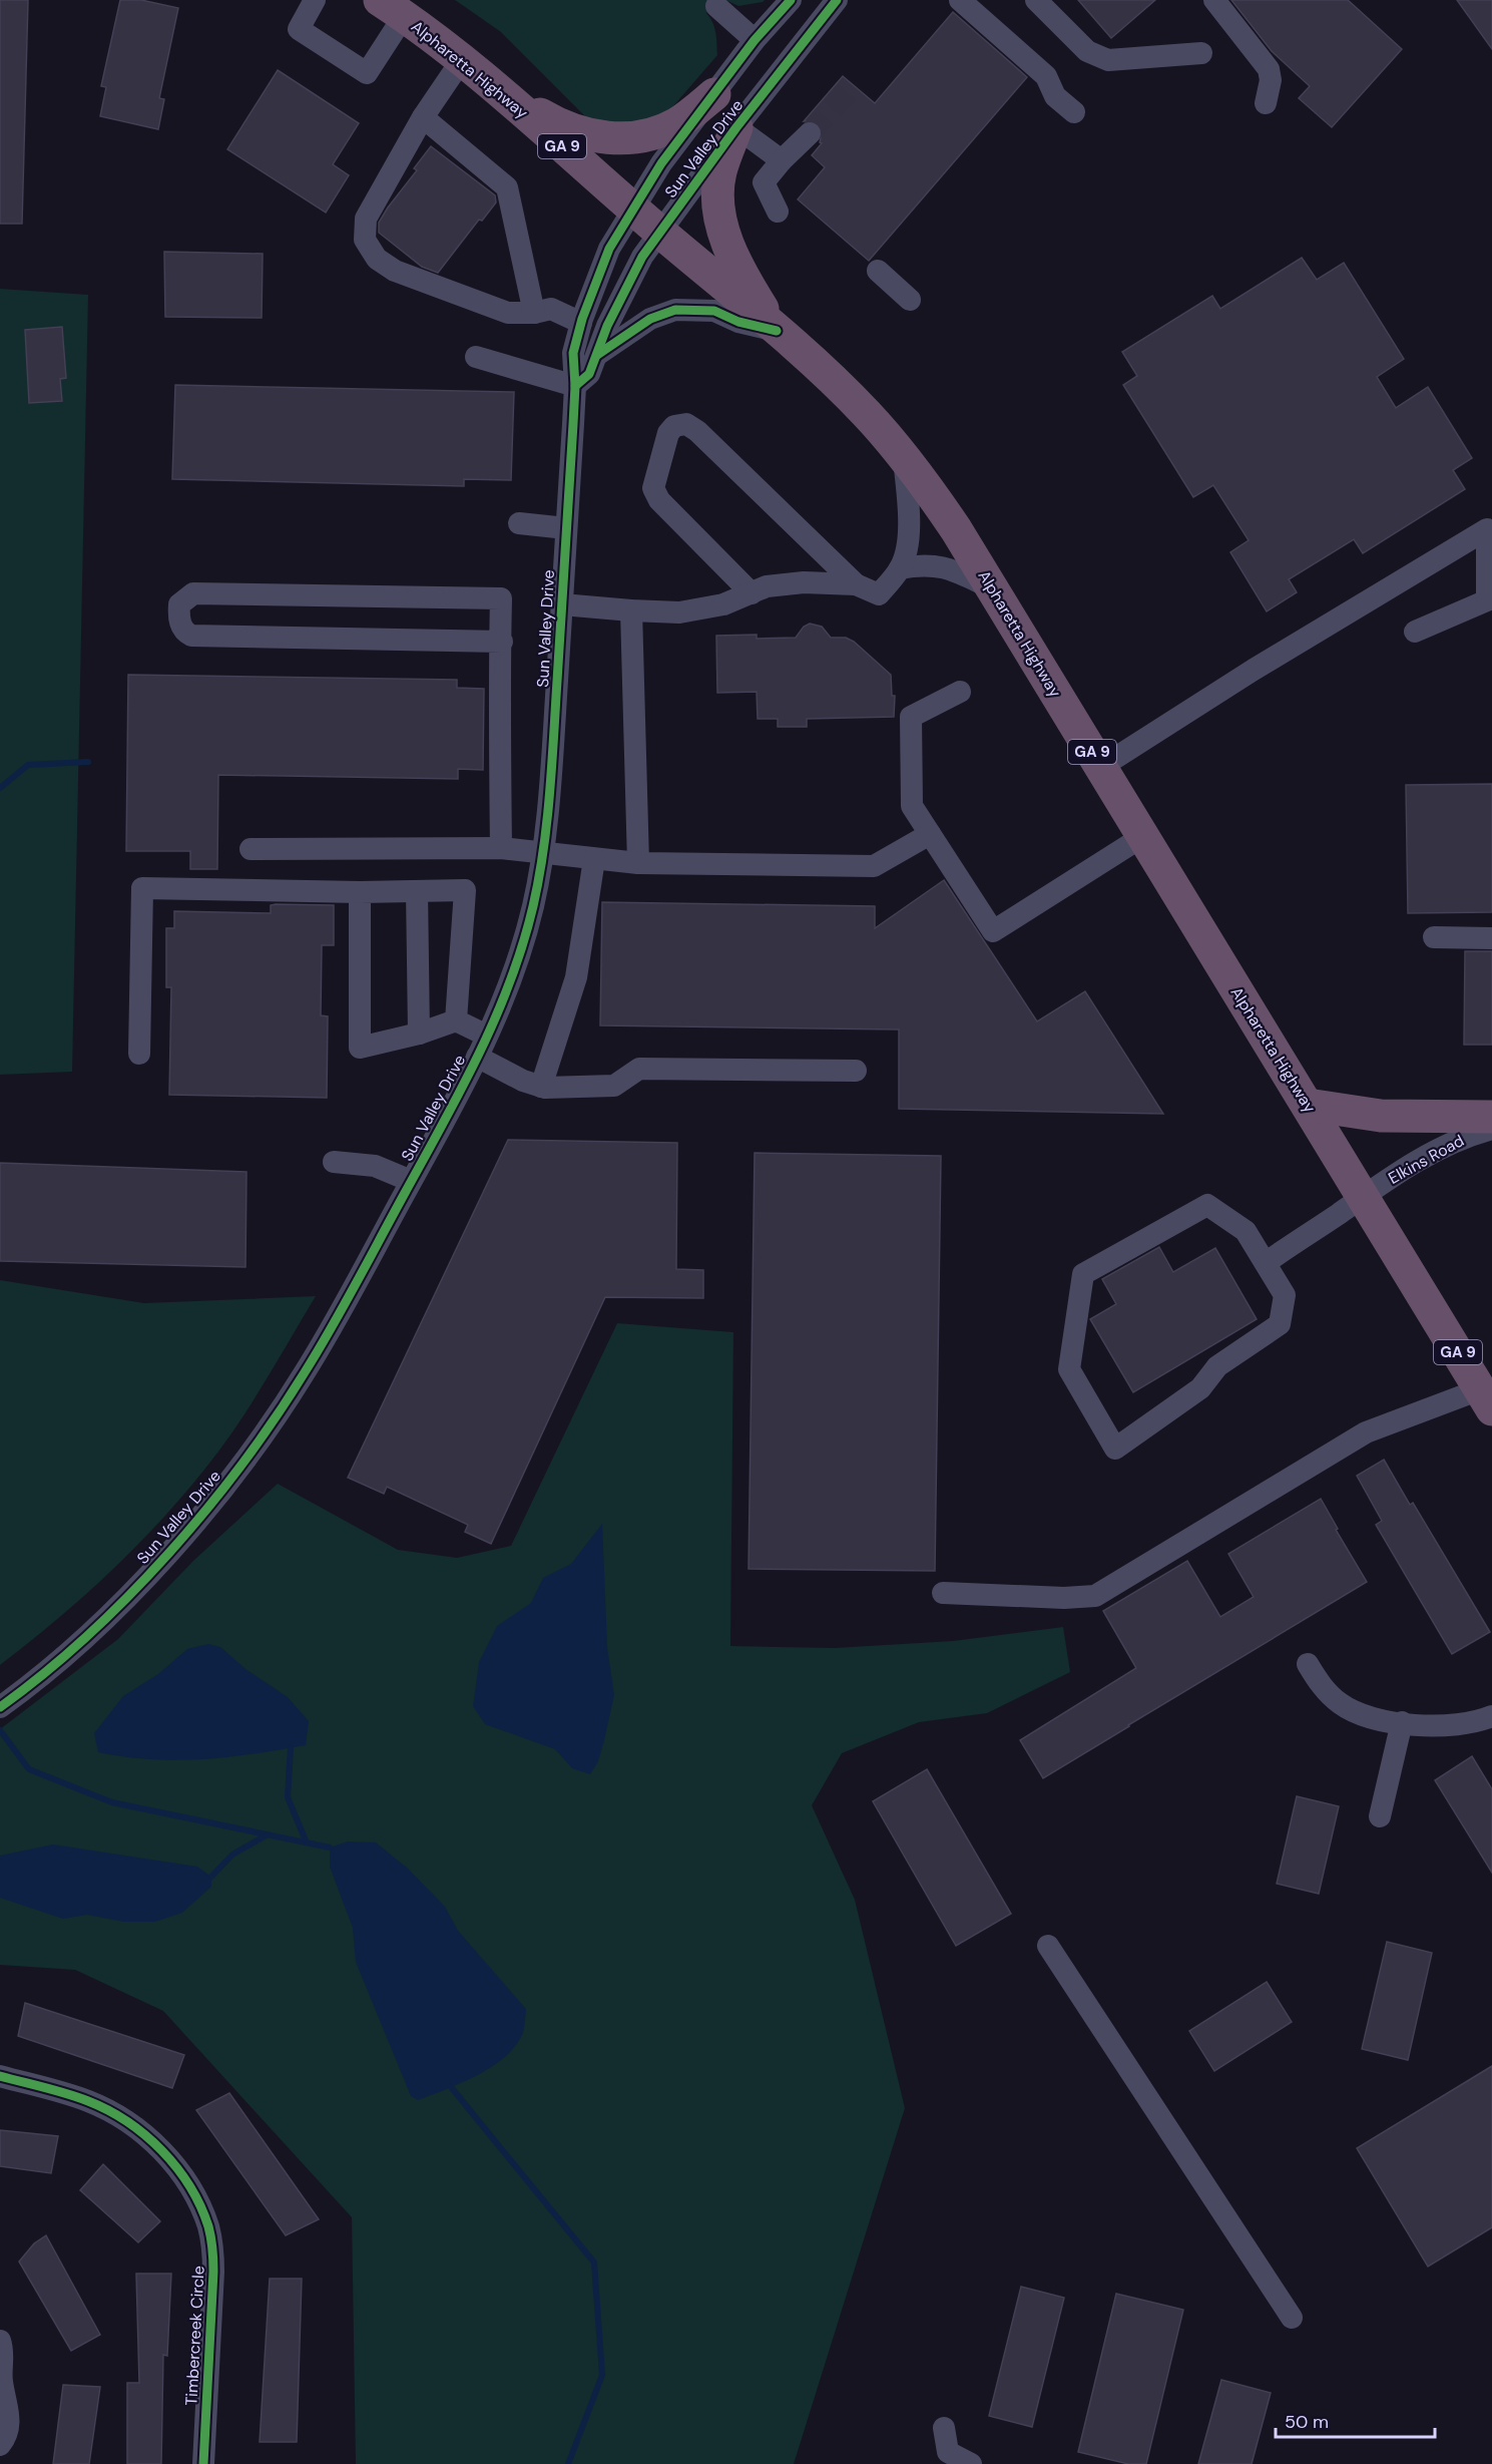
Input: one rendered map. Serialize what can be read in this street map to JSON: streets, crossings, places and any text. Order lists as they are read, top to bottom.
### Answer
{
  "streets": {
    "highway": ["Alpharetta Highway", "GA 9"],
    "street": ["Sun Valley Drive", "Elkins Road", "Timbercreek Circle"]
  },
  "crossings": [
    ["Alpharetta Highway", "Sun Valley Drive"],
    ["Alpharetta Highway", "Elkins Road"]
  ],
  "scale_bar": "50 m"
}
